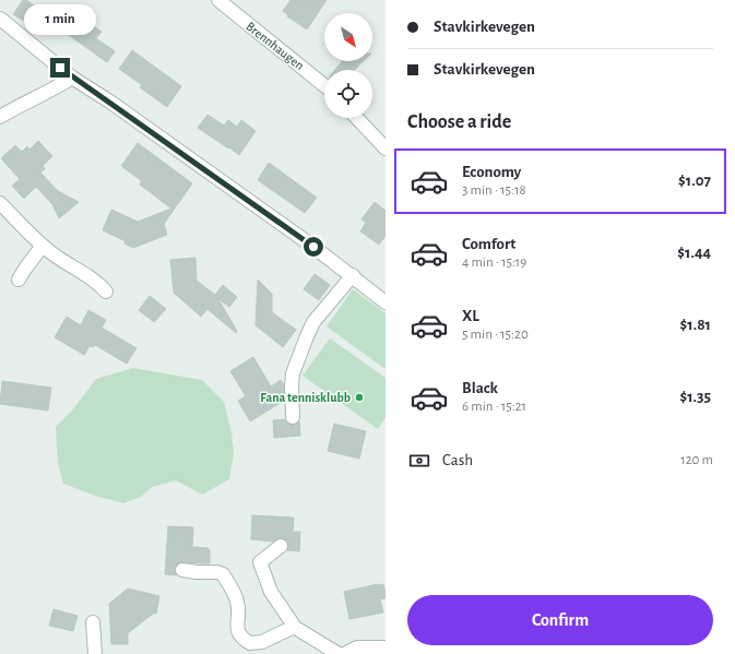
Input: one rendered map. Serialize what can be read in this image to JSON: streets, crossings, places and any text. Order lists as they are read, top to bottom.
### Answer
{
  "streets": {
    "street": ["Brennhaugen"]
  },
  "places": ["Fana tennisklubb"],
  "north": "bottom right",
  "page": {
    "banner": ["Stavkirkevegen", "Stavkirkevegen"],
    "bubble": "1 min",
    "heading": "Choose a ride",
    "list": [
      {
        "name": "Economy",
        "note": "3 min · 15:18",
        "value": "$1.07"
      },
      {
        "name": "Comfort",
        "note": "4 min · 15:19",
        "value": "$1.44"
      },
      {
        "name": "XL",
        "note": "5 min · 15:20",
        "value": "$1.81"
      },
      {
        "name": "Black",
        "note": "6 min · 15:21",
        "value": "$1.35"
      }
    ],
    "pay": ["Cash", "120 m"],
    "buttons": "Confirm"
  }
}
